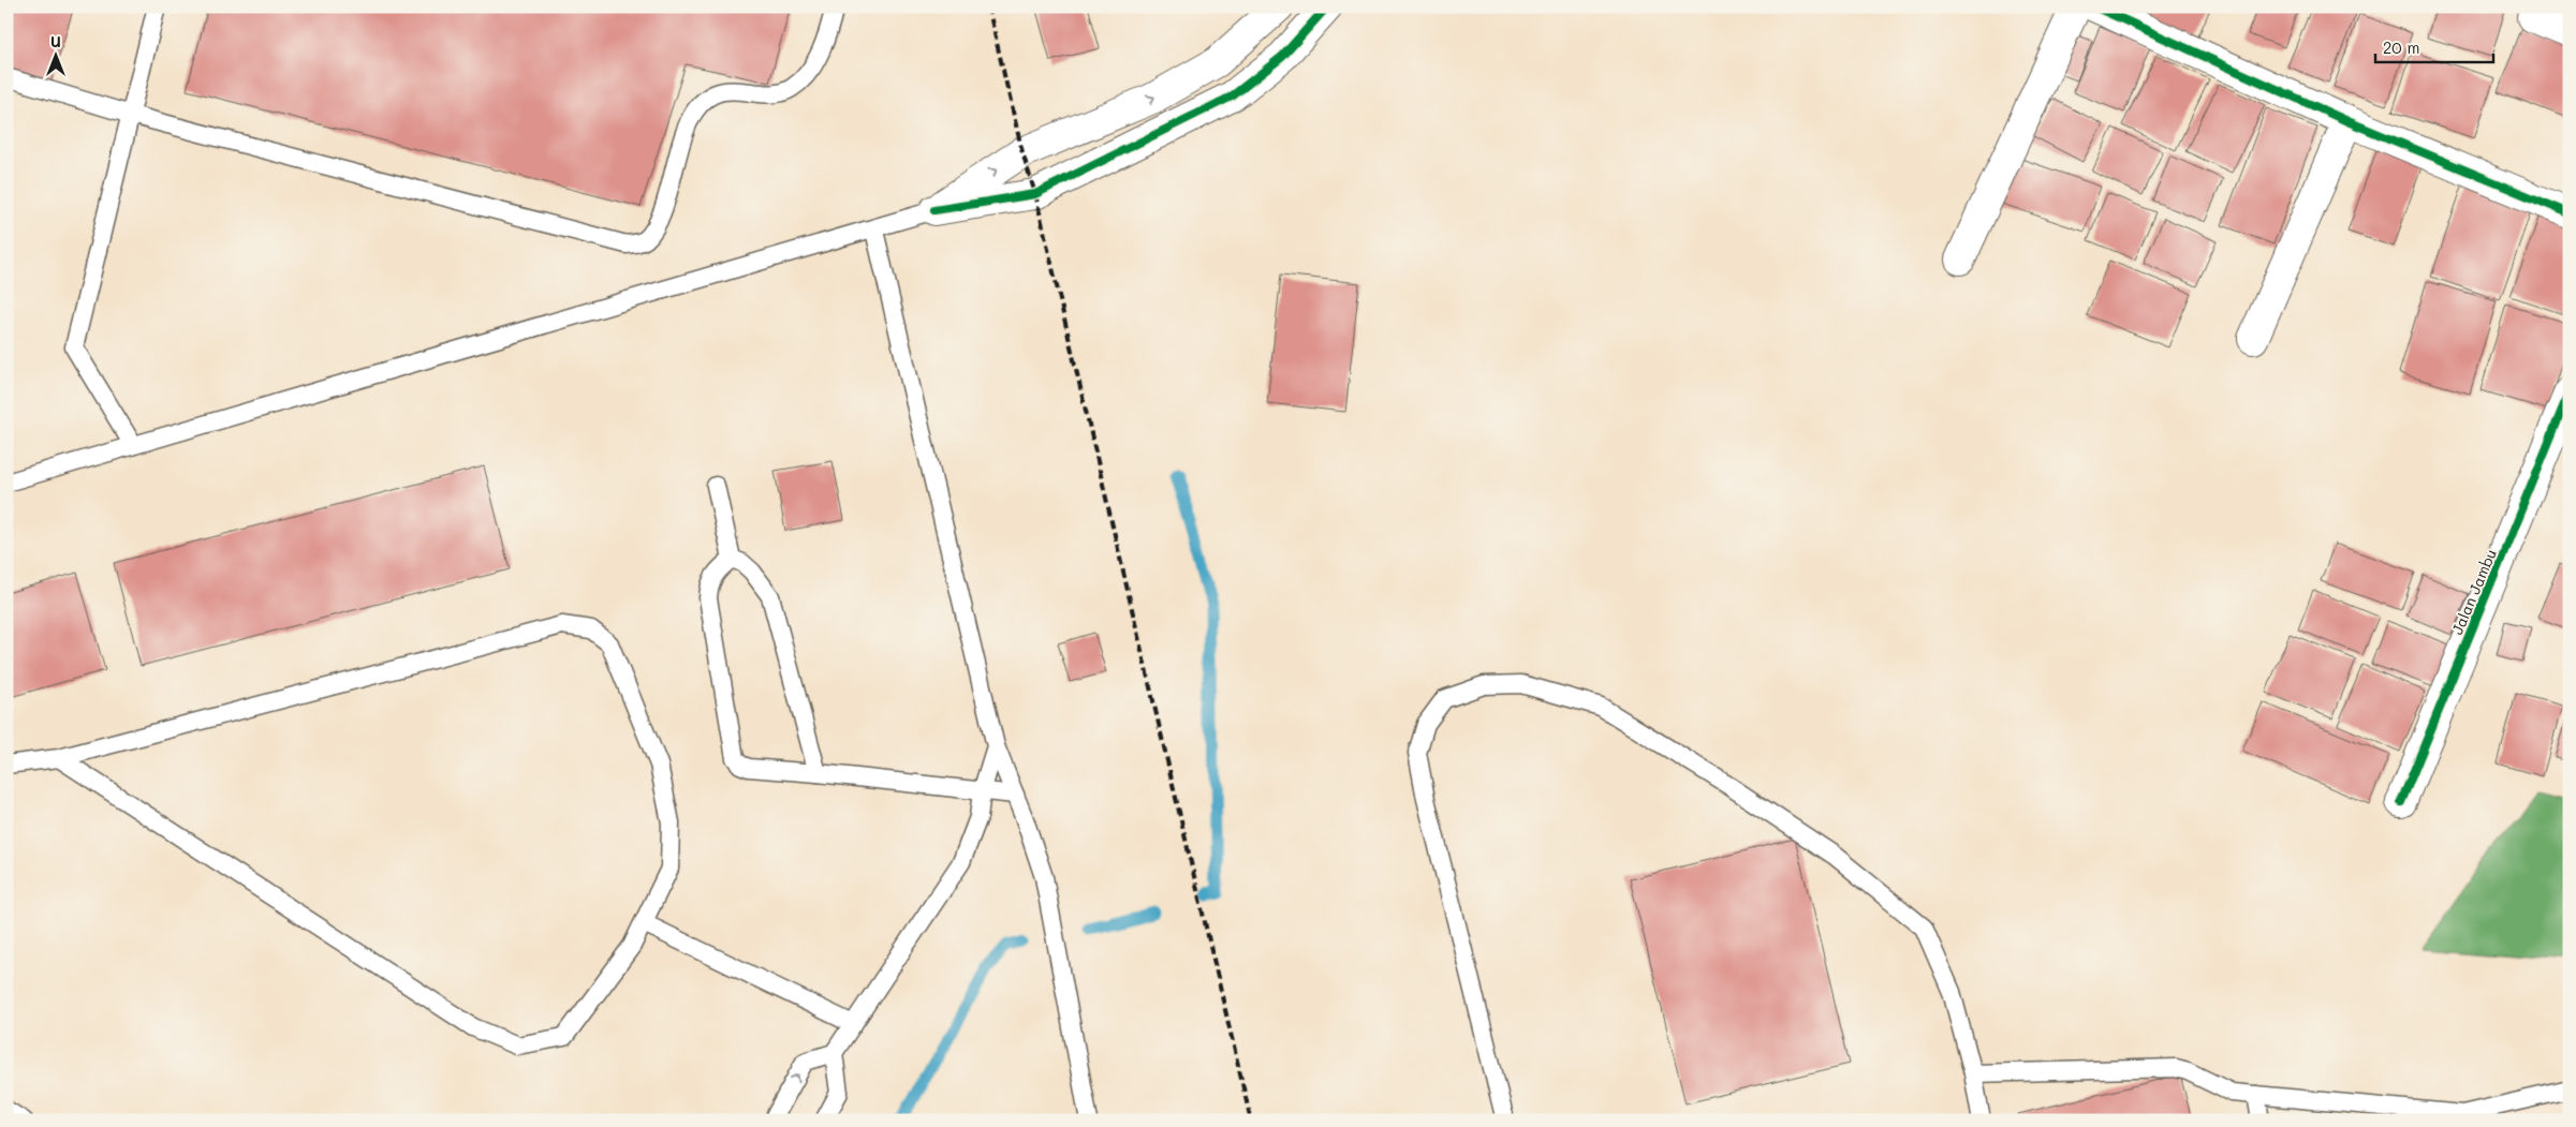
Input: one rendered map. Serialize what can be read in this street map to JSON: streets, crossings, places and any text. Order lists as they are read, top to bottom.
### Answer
{
  "streets": {
    "street": ["Jalan Jambu"]
  },
  "scale_bar": "20 m",
  "north": "top"
}
